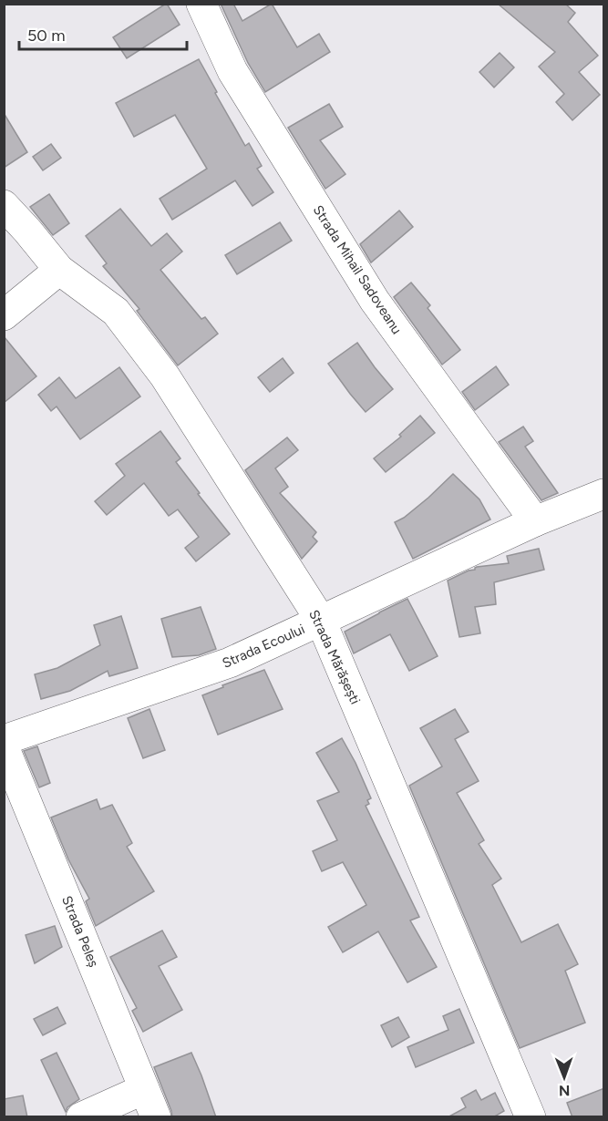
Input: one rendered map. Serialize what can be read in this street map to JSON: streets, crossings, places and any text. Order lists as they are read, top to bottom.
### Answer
{
  "streets": {
    "street": [
      "Strada Mihail Sadoveanu",
      "Strada Ecoului",
      "Strada Mărășești",
      "Strada Peleș"
    ]
  },
  "crossings": [
    ["Strada Mihail Sadoveanu", "Strada Ecoului"],
    ["Strada Ecoului", "Strada Mărășești"]
  ],
  "scale_bar": "50 m",
  "north": "bottom"
}
